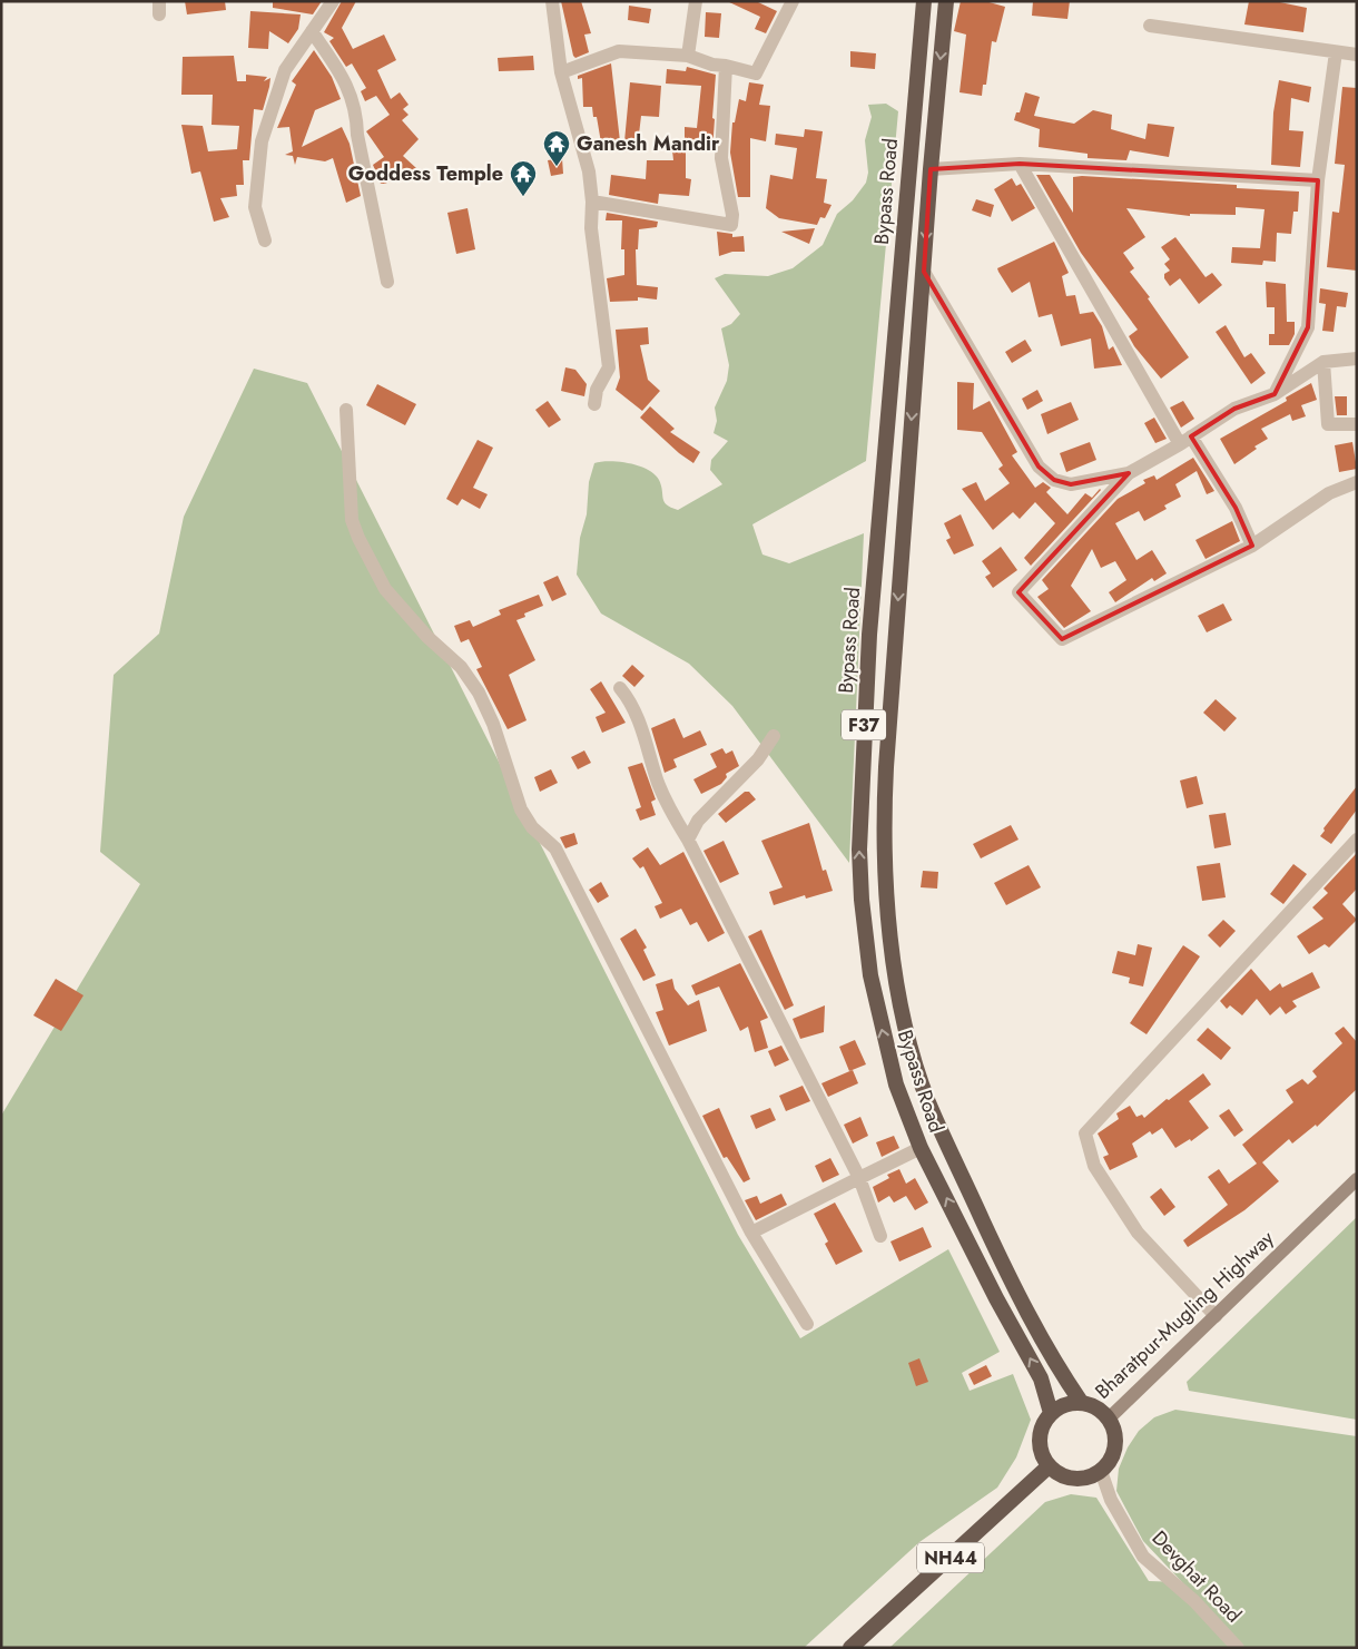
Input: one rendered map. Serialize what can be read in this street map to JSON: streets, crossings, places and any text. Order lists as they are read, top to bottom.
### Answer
{
  "streets": {
    "highway": [
      "Bypass Road",
      "F37",
      "Bharatpur-Mugling Highway",
      "NH44"
    ],
    "street": ["Devghat Road"]
  },
  "crossings": [
    ["Bypass Road", "Bharatpur-Mugling Highway"],
    ["Bypass Road", "NH44"],
    ["Bypass Road", "Devghat Road"],
    ["Bharatpur-Mugling Highway", "NH44"],
    ["Bharatpur-Mugling Highway", "Devghat Road"],
    ["NH44", "Devghat Road"]
  ],
  "places": {
    "temple": ["Ganesh Mandir", "Goddess Temple"]
  }
}
